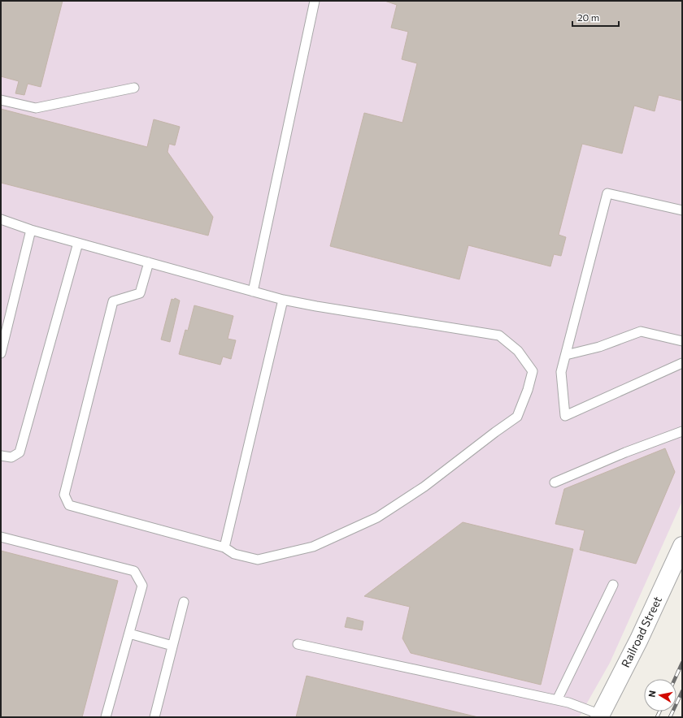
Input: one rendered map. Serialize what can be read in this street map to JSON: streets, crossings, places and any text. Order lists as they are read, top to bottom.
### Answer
{
  "streets": {
    "street": ["Railroad Street"]
  },
  "scale_bar": "20 m",
  "north": "left"
}
